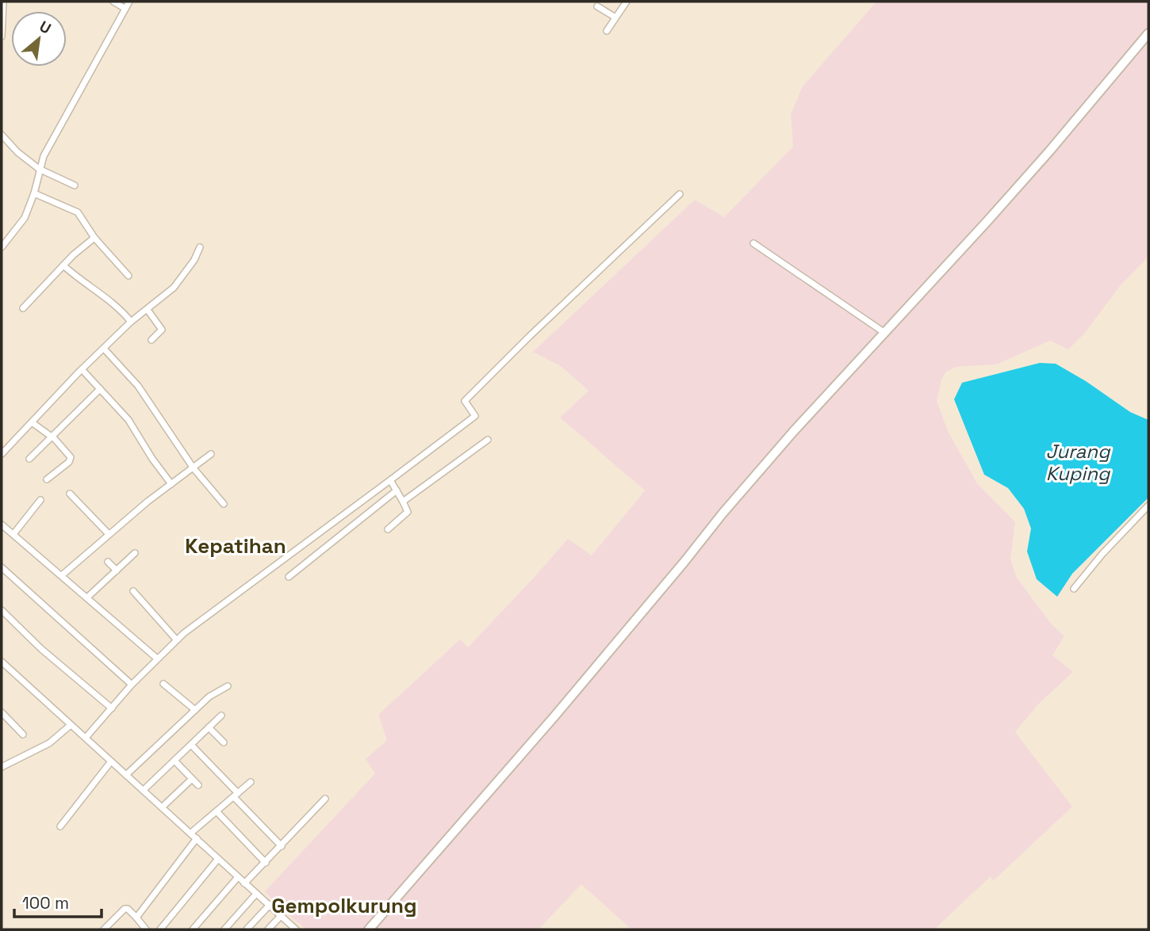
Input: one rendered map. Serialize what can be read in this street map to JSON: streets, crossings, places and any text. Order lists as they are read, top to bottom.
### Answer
{
  "districts": ["Kepatihan", "Gempolkurung"],
  "water": ["Jurang Kuping"],
  "scale_bar": "100 m",
  "north": "top right"
}
